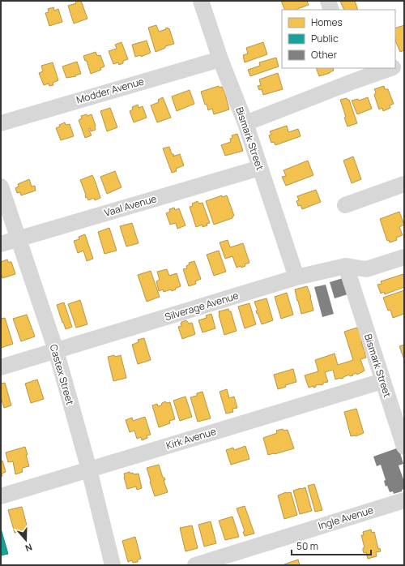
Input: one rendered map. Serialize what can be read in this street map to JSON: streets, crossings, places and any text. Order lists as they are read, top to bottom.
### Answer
{
  "streets": {
    "street": [
      "Modder Avenue",
      "Bismark Street",
      "Vaal Avenue",
      "Silverage Avenue",
      "Castex Street",
      "Kirk Avenue",
      "Ingle Avenue"
    ]
  },
  "crossings": [
    ["Modder Avenue", "Bismark Street"],
    ["Bismark Street", "Vaal Avenue"],
    ["Bismark Street", "Silverage Avenue"],
    ["Bismark Street", "Kirk Avenue"],
    ["Vaal Avenue", "Castex Street"],
    ["Silverage Avenue", "Castex Street"],
    ["Castex Street", "Kirk Avenue"]
  ],
  "legend": ["Homes", "Public", "Other"],
  "scale_bar": "50 m",
  "north": "bottom"
}
